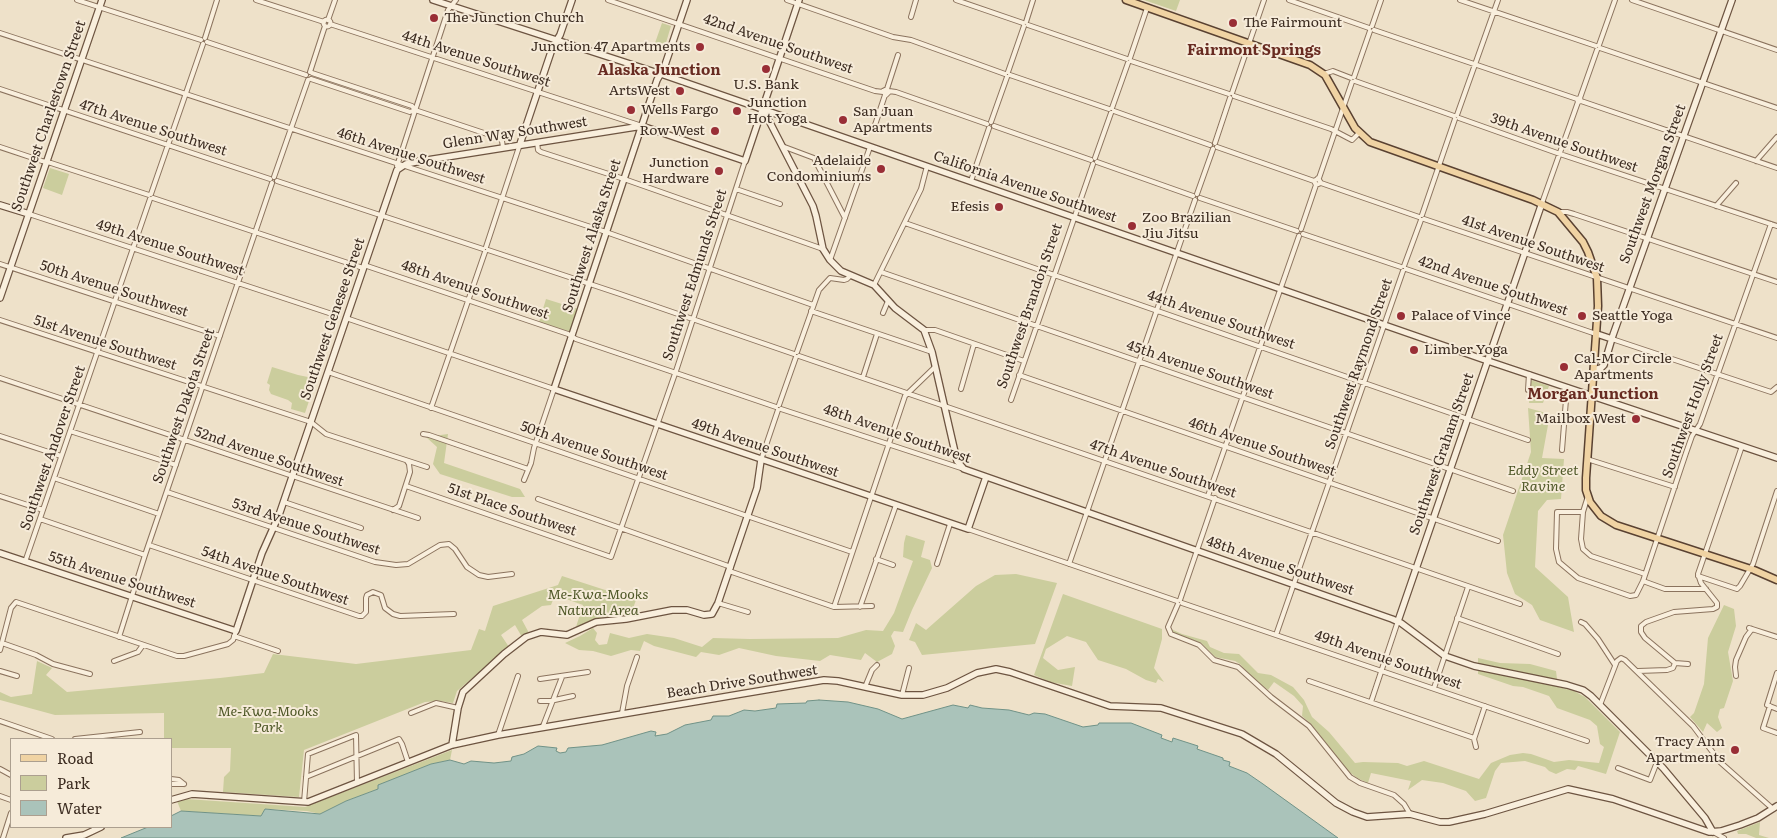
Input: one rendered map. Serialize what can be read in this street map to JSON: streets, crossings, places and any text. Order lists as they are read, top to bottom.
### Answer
{
  "streets": {
    "street": [
      "42nd Avenue Southwest",
      "44th Avenue Southwest",
      "Southwest Charlestown Street",
      "47th Avenue Southwest",
      "Glenn Way Southwest",
      "39th Avenue Southwest",
      "46th Avenue Southwest",
      "Southwest Morgan Street",
      "California Avenue Southwest",
      "Southwest Alaska Street",
      "41st Avenue Southwest",
      "49th Avenue Southwest",
      "Southwest Edmunds Street",
      "50th Avenue Southwest",
      "48th Avenue Southwest",
      "Southwest Brandon Street",
      "Southwest Genesee Street",
      "51st Avenue Southwest",
      "Southwest Raymond Street",
      "45th Avenue Southwest",
      "Southwest Dakota Street",
      "Southwest Holly Street",
      "Southwest Andover Street",
      "Southwest Graham Street",
      "52nd Avenue Southwest",
      "51st Place Southwest",
      "53rd Avenue Southwest",
      "54th Avenue Southwest",
      "55th Avenue Southwest",
      "Beach Drive Southwest"
    ]
  },
  "crossings": [
    ["42nd Avenue Southwest", "Southwest Morgan Street"],
    ["42nd Avenue Southwest", "Southwest Alaska Street"],
    ["42nd Avenue Southwest", "Southwest Edmunds Street"],
    ["42nd Avenue Southwest", "Southwest Brandon Street"],
    ["42nd Avenue Southwest", "Southwest Raymond Street"],
    ["42nd Avenue Southwest", "Southwest Holly Street"],
    ["42nd Avenue Southwest", "Southwest Graham Street"],
    ["44th Avenue Southwest", "Glenn Way Southwest"],
    ["44th Avenue Southwest", "Southwest Alaska Street"],
    ["44th Avenue Southwest", "Southwest Edmunds Street"],
    ["44th Avenue Southwest", "Southwest Brandon Street"],
    ["44th Avenue Southwest", "Southwest Raymond Street"],
    ["44th Avenue Southwest", "Southwest Graham Street"],
    ["Southwest Charlestown Street", "47th Avenue Southwest"],
    ["Southwest Charlestown Street", "46th Avenue Southwest"],
    ["Southwest Charlestown Street", "49th Avenue Southwest"],
    ["Southwest Charlestown Street", "50th Avenue Southwest"],
    ["Southwest Charlestown Street", "48th Avenue Southwest"],
    ["47th Avenue Southwest", "Southwest Alaska Street"],
    ["47th Avenue Southwest", "Southwest Edmunds Street"],
    ["47th Avenue Southwest", "Southwest Genesee Street"],
    ["47th Avenue Southwest", "Southwest Raymond Street"],
    ["47th Avenue Southwest", "Southwest Dakota Street"],
    ["47th Avenue Southwest", "Southwest Andover Street"],
    ["47th Avenue Southwest", "Southwest Graham Street"],
    ["Glenn Way Southwest", "46th Avenue Southwest"],
    ["Glenn Way Southwest", "Southwest Alaska Street"],
    ["Glenn Way Southwest", "Southwest Genesee Street"],
    ["39th Avenue Southwest", "Southwest Morgan Street"],
    ["39th Avenue Southwest", "Southwest Raymond Street"],
    ["39th Avenue Southwest", "Southwest Holly Street"],
    ["39th Avenue Southwest", "Southwest Graham Street"],
    ["46th Avenue Southwest", "Southwest Alaska Street"],
    ["46th Avenue Southwest", "Southwest Edmunds Street"],
    ["46th Avenue Southwest", "Southwest Brandon Street"],
    ["46th Avenue Southwest", "Southwest Genesee Street"],
    ["46th Avenue Southwest", "Southwest Raymond Street"],
    ["46th Avenue Southwest", "Southwest Dakota Street"],
    ["46th Avenue Southwest", "Southwest Andover Street"],
    ["46th Avenue Southwest", "Southwest Graham Street"],
    ["Southwest Morgan Street", "41st Avenue Southwest"],
    ["California Avenue Southwest", "Southwest Alaska Street"],
    ["California Avenue Southwest", "Southwest Edmunds Street"],
    ["California Avenue Southwest", "Southwest Brandon Street"],
    ["California Avenue Southwest", "Southwest Raymond Street"],
    ["California Avenue Southwest", "Southwest Holly Street"],
    ["California Avenue Southwest", "Southwest Graham Street"],
    ["Southwest Alaska Street", "49th Avenue Southwest"],
    ["Southwest Alaska Street", "50th Avenue Southwest"],
    ["Southwest Alaska Street", "48th Avenue Southwest"],
    ["41st Avenue Southwest", "Southwest Edmunds Street"],
    ["41st Avenue Southwest", "Southwest Brandon Street"],
    ["41st Avenue Southwest", "Southwest Raymond Street"],
    ["41st Avenue Southwest", "Southwest Holly Street"],
    ["41st Avenue Southwest", "Southwest Graham Street"],
    ["49th Avenue Southwest", "Southwest Edmunds Street"],
    ["49th Avenue Southwest", "Southwest Genesee Street"],
    ["49th Avenue Southwest", "Southwest Raymond Street"],
    ["49th Avenue Southwest", "Southwest Dakota Street"],
    ["49th Avenue Southwest", "Southwest Andover Street"],
    ["49th Avenue Southwest", "Southwest Graham Street"],
    ["Southwest Edmunds Street", "50th Avenue Southwest"],
    ["Southwest Edmunds Street", "48th Avenue Southwest"],
    ["Southwest Edmunds Street", "51st Place Southwest"],
    ["50th Avenue Southwest", "Southwest Genesee Street"],
    ["50th Avenue Southwest", "Southwest Dakota Street"],
    ["50th Avenue Southwest", "Southwest Andover Street"],
    ["48th Avenue Southwest", "Southwest Genesee Street"],
    ["48th Avenue Southwest", "Southwest Raymond Street"],
    ["48th Avenue Southwest", "Southwest Dakota Street"],
    ["48th Avenue Southwest", "Southwest Andover Street"],
    ["48th Avenue Southwest", "Southwest Graham Street"],
    ["48th Avenue Southwest", "Beach Drive Southwest"],
    ["Southwest Brandon Street", "45th Avenue Southwest"],
    ["Southwest Genesee Street", "51st Avenue Southwest"],
    ["Southwest Genesee Street", "52nd Avenue Southwest"],
    ["Southwest Genesee Street", "53rd Avenue Southwest"],
    ["Southwest Genesee Street", "54th Avenue Southwest"],
    ["Southwest Genesee Street", "55th Avenue Southwest"],
    ["51st Avenue Southwest", "Southwest Dakota Street"],
    ["51st Avenue Southwest", "Southwest Andover Street"],
    ["Southwest Raymond Street", "45th Avenue Southwest"],
    ["45th Avenue Southwest", "Southwest Graham Street"],
    ["Southwest Dakota Street", "52nd Avenue Southwest"],
    ["Southwest Dakota Street", "53rd Avenue Southwest"],
    ["Southwest Dakota Street", "54th Avenue Southwest"],
    ["Southwest Dakota Street", "55th Avenue Southwest"],
    ["Southwest Andover Street", "52nd Avenue Southwest"],
    ["Southwest Andover Street", "55th Avenue Southwest"]
  ],
  "districts": ["Fairmont Springs", "Alaska Junction", "Morgan Junction"],
  "parks": ["Eddy Street Ravine", "Me-Kwa-Mooks Natural Area", "Me-Kwa-Mooks Park"],
  "places": [
    "The Junction Church",
    "The Fairmount",
    "Junction 47 Apartments",
    "U.S. Bank",
    "ArtsWest",
    "Wells Fargo",
    "Junction Hot Yoga",
    "San Juan Apartments",
    "Row West",
    "Adelaide Condominiums",
    "Junction Hardware",
    "Efesis",
    "Zoo Brazilian Jiu Jitsu",
    "Palace of Vince",
    "Seattle Yoga",
    "Limber Yoga",
    "Cal-Mor Circle Apartments",
    "Mailbox West",
    "Tracy Ann Apartments"
  ],
  "legend": ["Road", "Park", "Water"]
}
